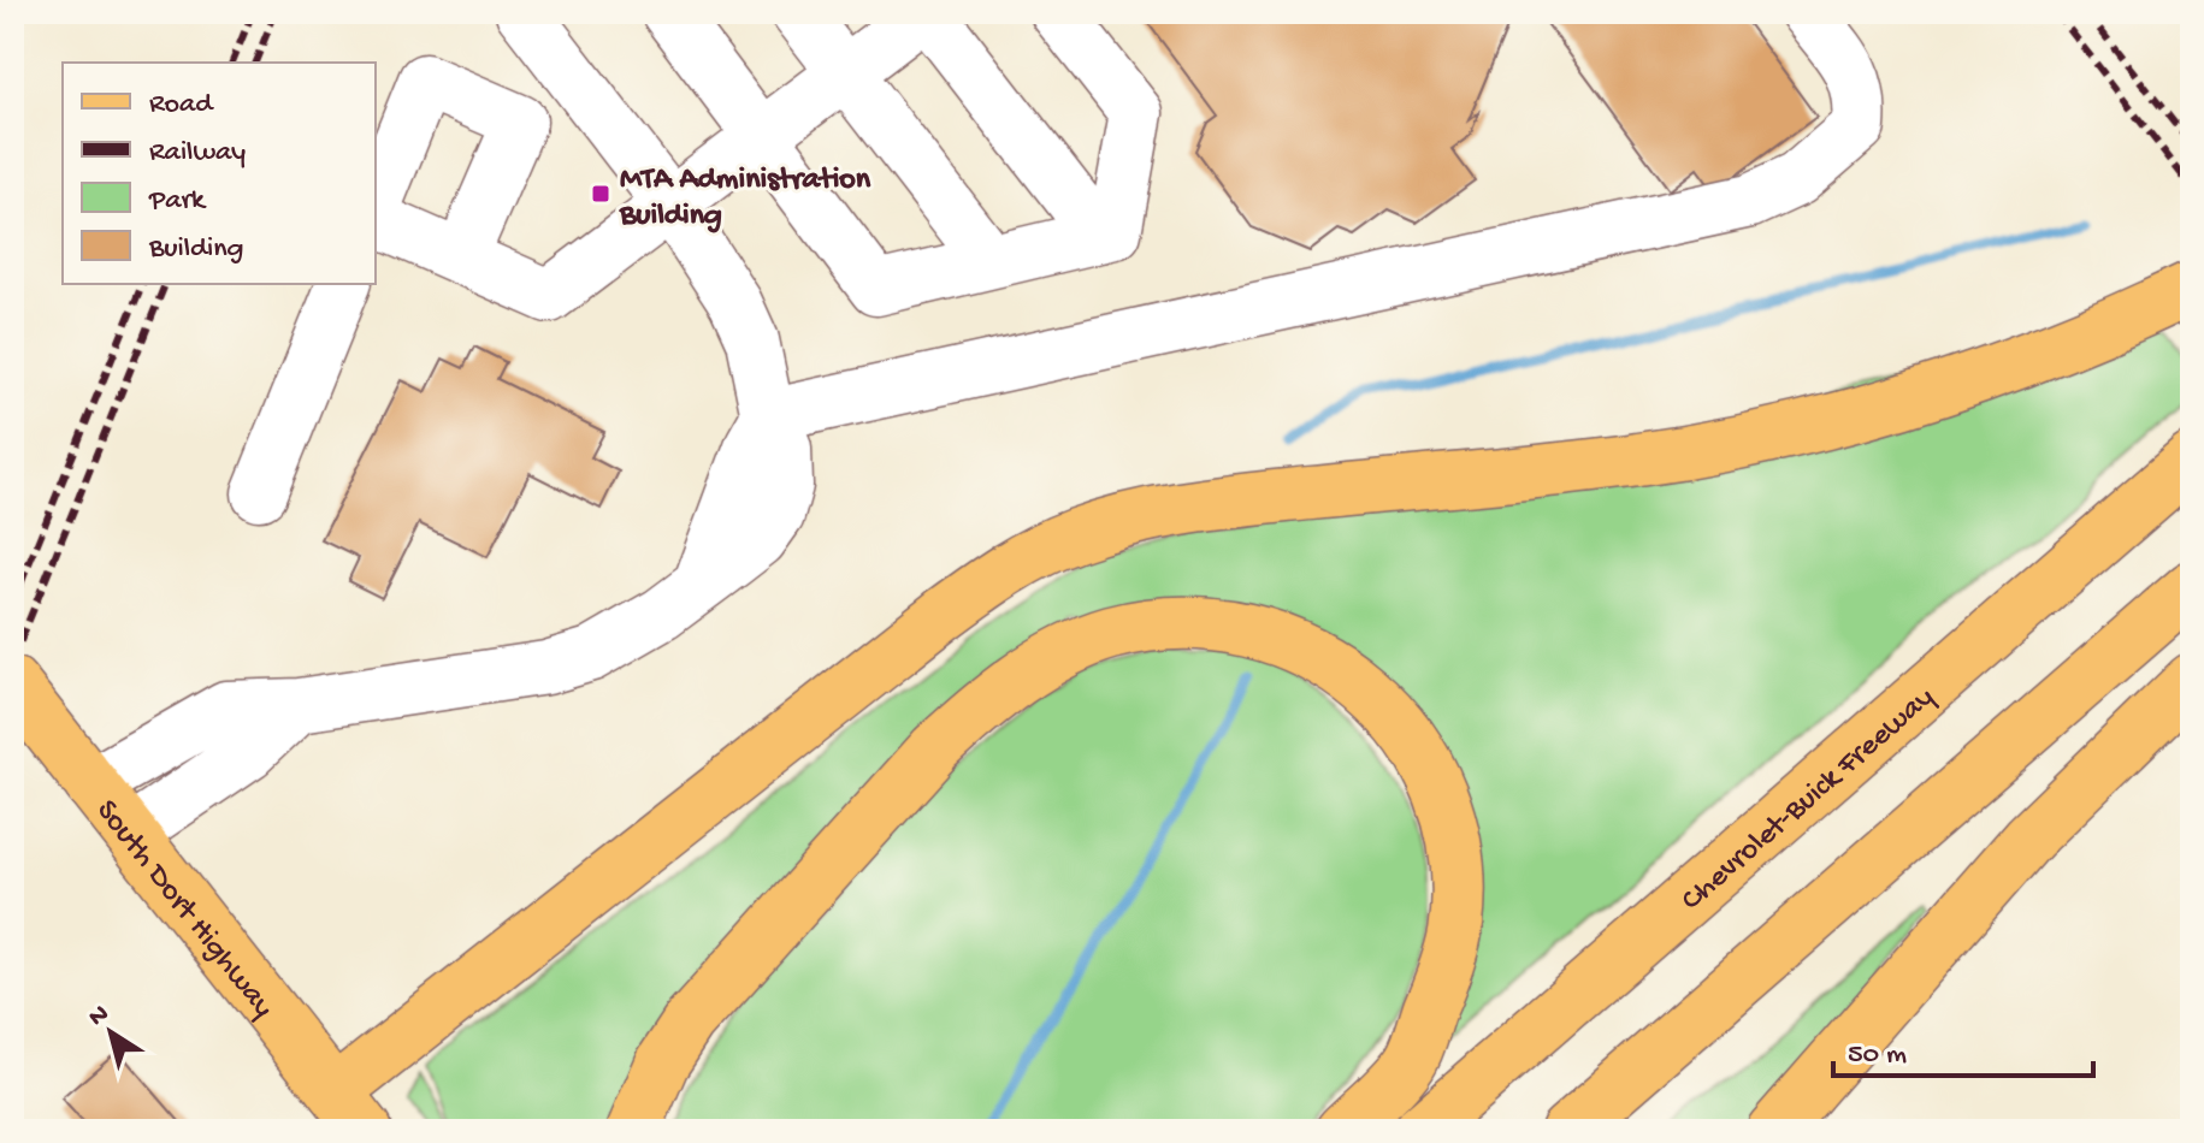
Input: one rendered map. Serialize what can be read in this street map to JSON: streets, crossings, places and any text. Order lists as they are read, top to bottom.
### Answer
{
  "streets": {
    "main road": ["Chevrolet-Buick Freeway", "South Dort Highway"]
  },
  "places": {
    "transit": ["MTA Administration Building"]
  },
  "legend": [
    "Road",
    "Railway",
    "Park",
    "Building"
  ],
  "scale_bar": "50 m",
  "north": "top left"
}
